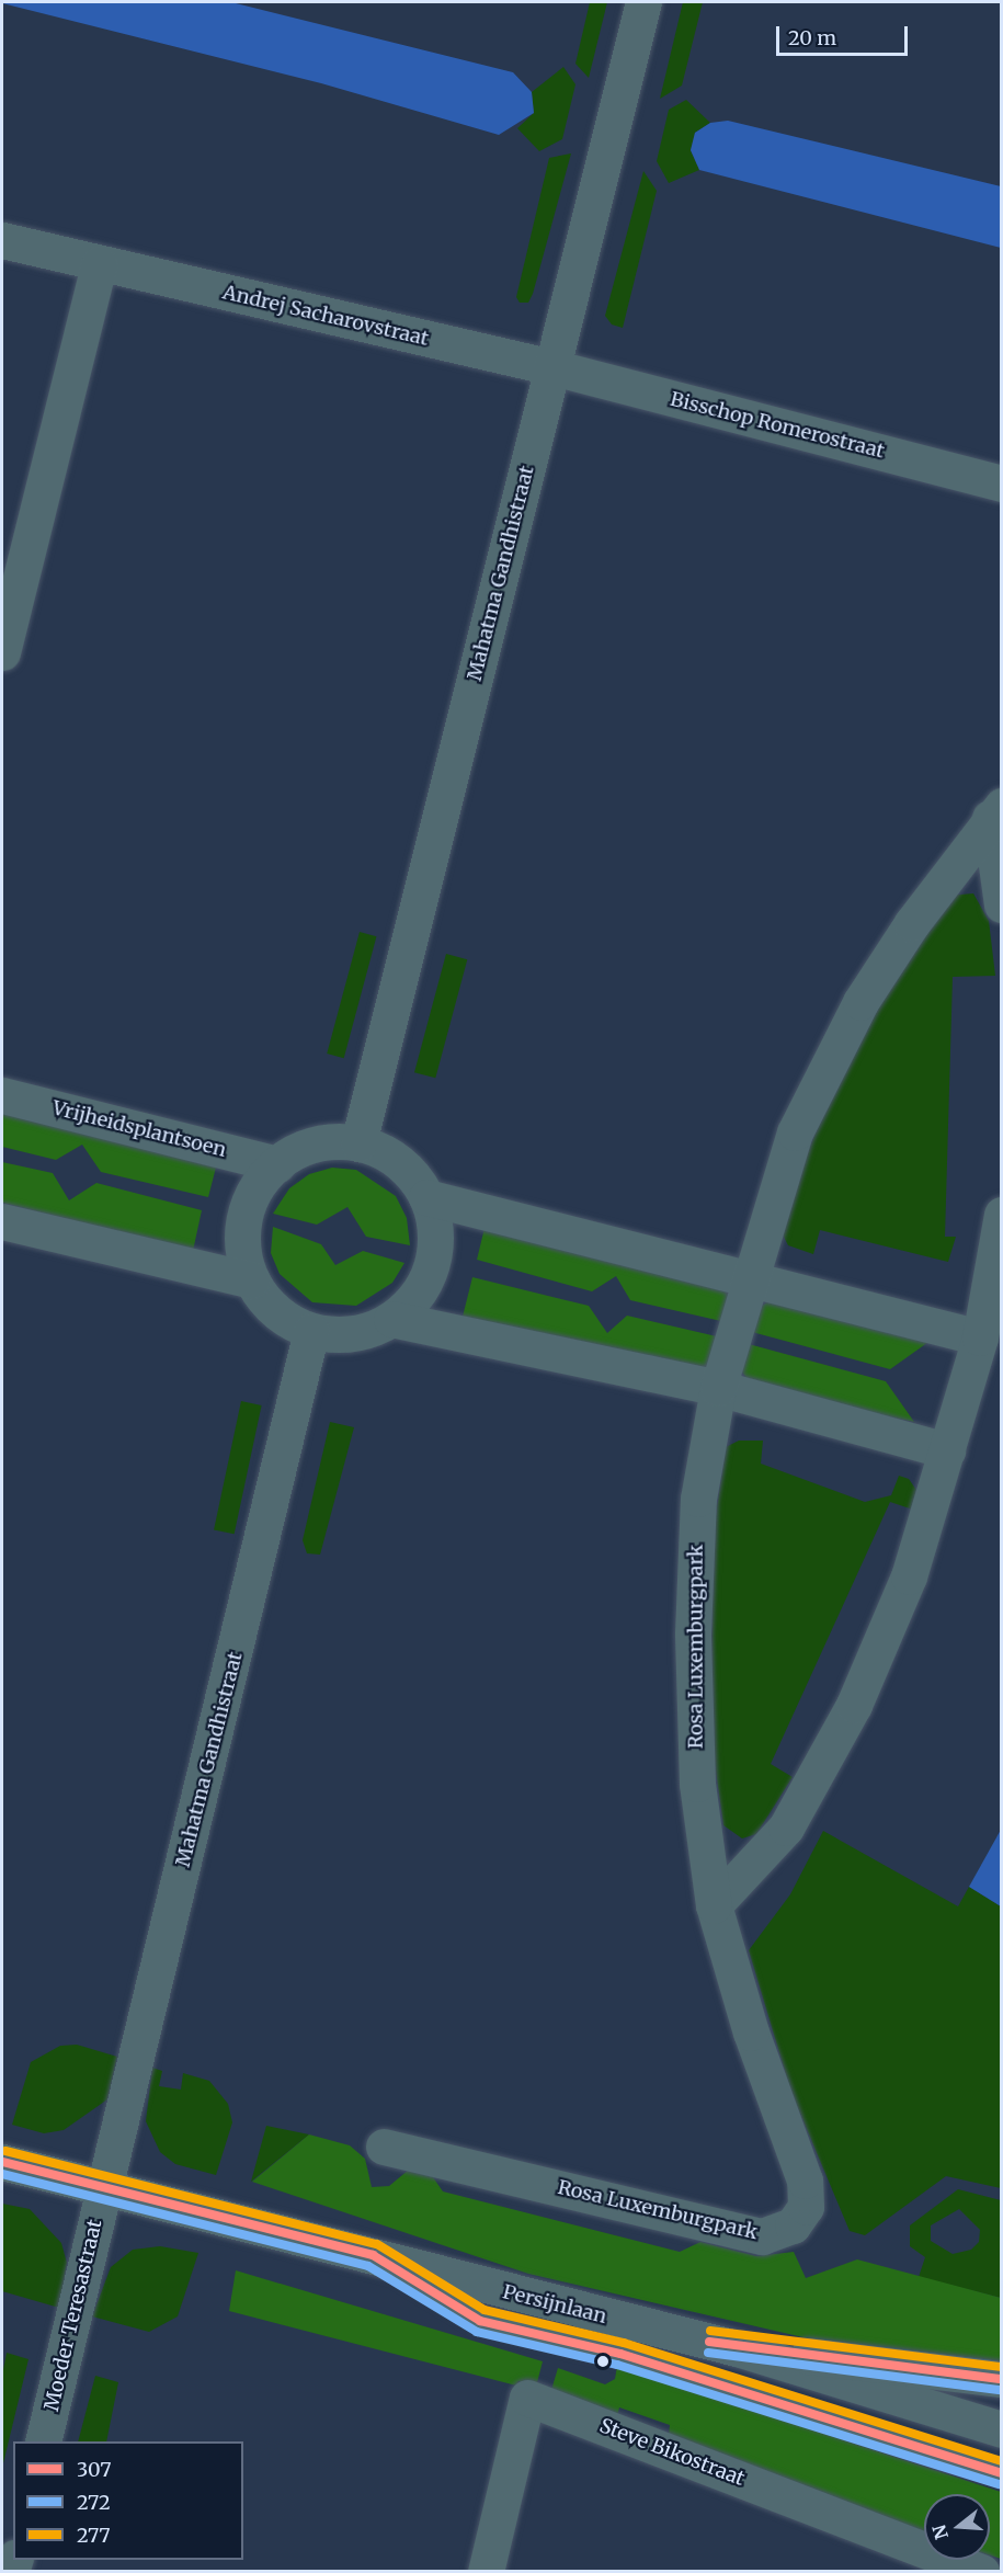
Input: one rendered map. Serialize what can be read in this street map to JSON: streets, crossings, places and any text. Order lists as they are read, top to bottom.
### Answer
{
  "streets": {
    "street": [
      "Andrej Sacharovstraat",
      "Bisschop Romerostraat",
      "Mahatma Gandhistraat",
      "Vrijheidsplantsoen",
      "Rosa Luxemburgpark",
      "Persijnlaan",
      "Moeder Teresastraat",
      "Steve Bikostraat"
    ]
  },
  "crossings": [
    ["Andrej Sacharovstraat", "Bisschop Romerostraat"],
    ["Andrej Sacharovstraat", "Mahatma Gandhistraat"],
    ["Bisschop Romerostraat", "Mahatma Gandhistraat"],
    ["Mahatma Gandhistraat", "Vrijheidsplantsoen"],
    ["Mahatma Gandhistraat", "Persijnlaan"],
    ["Mahatma Gandhistraat", "Moeder Teresastraat"],
    ["Persijnlaan", "Moeder Teresastraat"]
  ],
  "lines": ["transit line 277", "transit line 307", "transit line 272"],
  "legend": ["307", "272", "277"],
  "scale_bar": "20 m",
  "north": "left"
}
